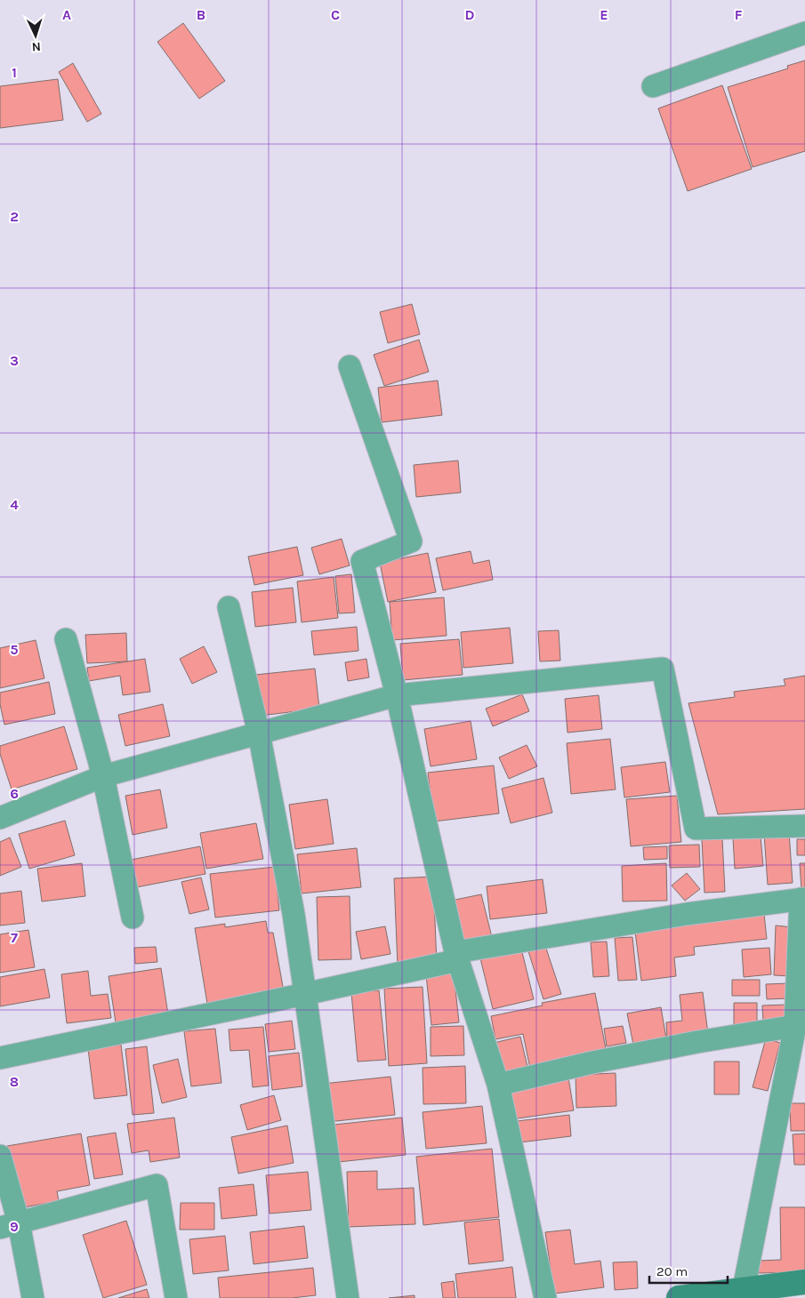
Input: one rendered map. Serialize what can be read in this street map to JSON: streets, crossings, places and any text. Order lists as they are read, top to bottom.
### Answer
{
  "scale_bar": "20 m",
  "north": "bottom",
  "grid": {
    "columns": [
      "A",
      "B",
      "C",
      "D",
      "E",
      "F"
    ],
    "rows": [
      "1",
      "2",
      "3",
      "4",
      "5",
      "6",
      "7",
      "8",
      "9"
    ]
  }
}
